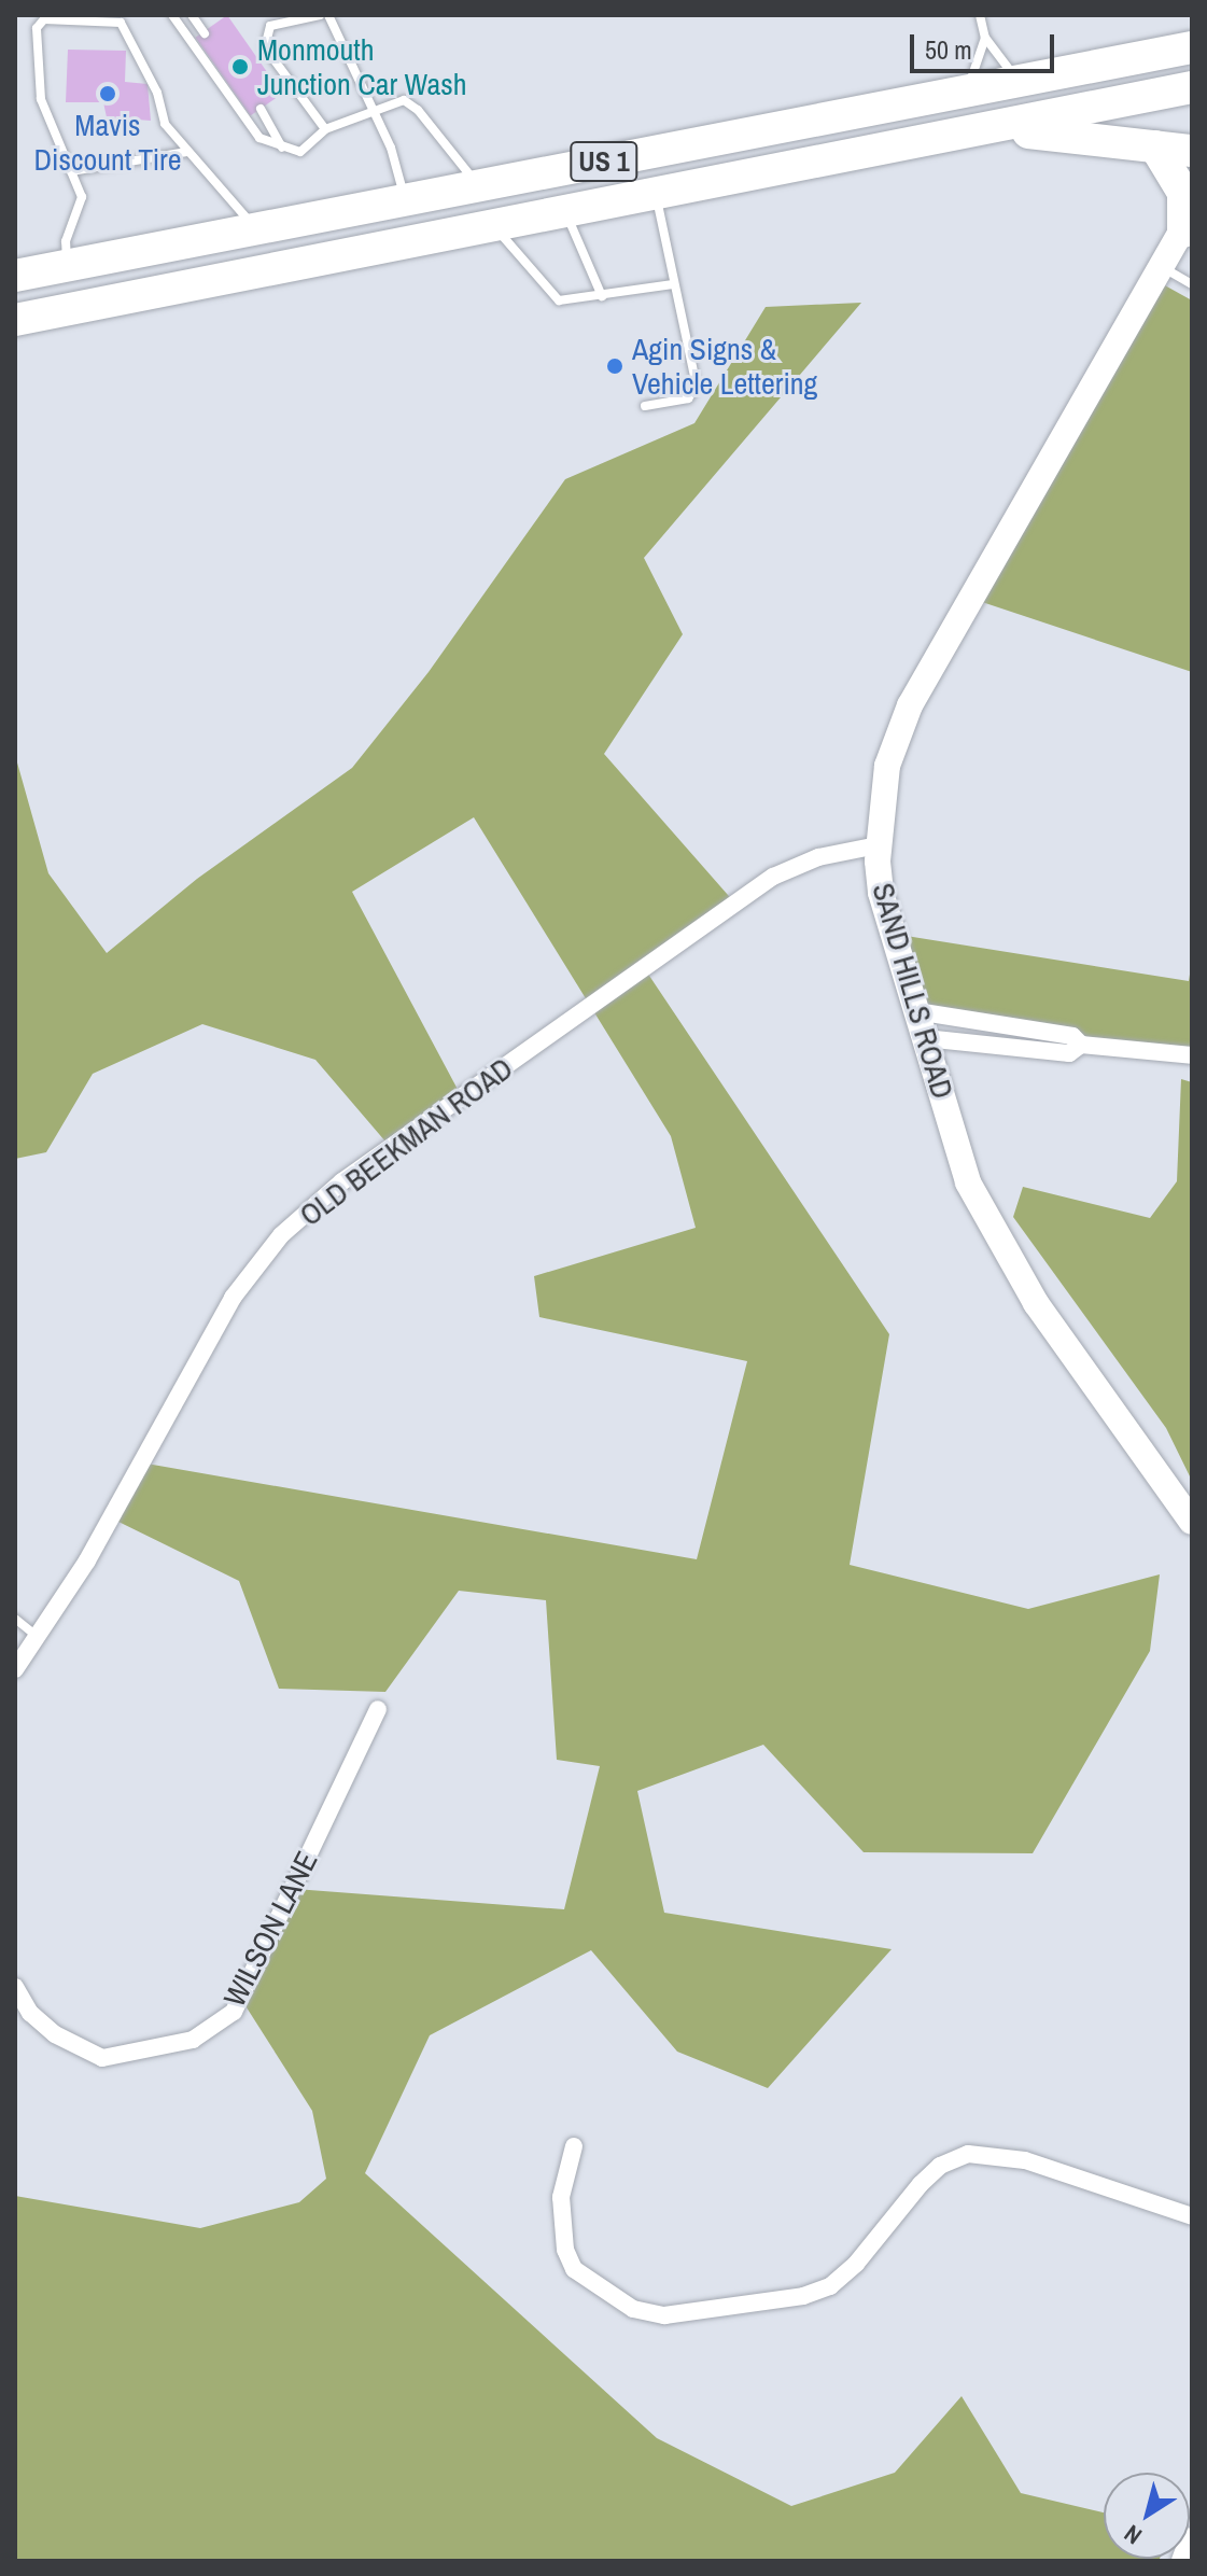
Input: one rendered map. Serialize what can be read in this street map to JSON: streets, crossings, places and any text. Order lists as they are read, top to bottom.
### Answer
{
  "streets": {
    "highway": ["US 1"],
    "street": ["SAND HILLS ROAD", "OLD BEEKMAN ROAD", "WILSON LANE"]
  },
  "crossings": [
    ["SAND HILLS ROAD", "OLD BEEKMAN ROAD"]
  ],
  "places": ["Monmouth Junction Car Wash", "Mavis Discount Tire", "Agin Signs & Vehicle Lettering"],
  "scale_bar": "50 m",
  "north": "bottom left"
}
